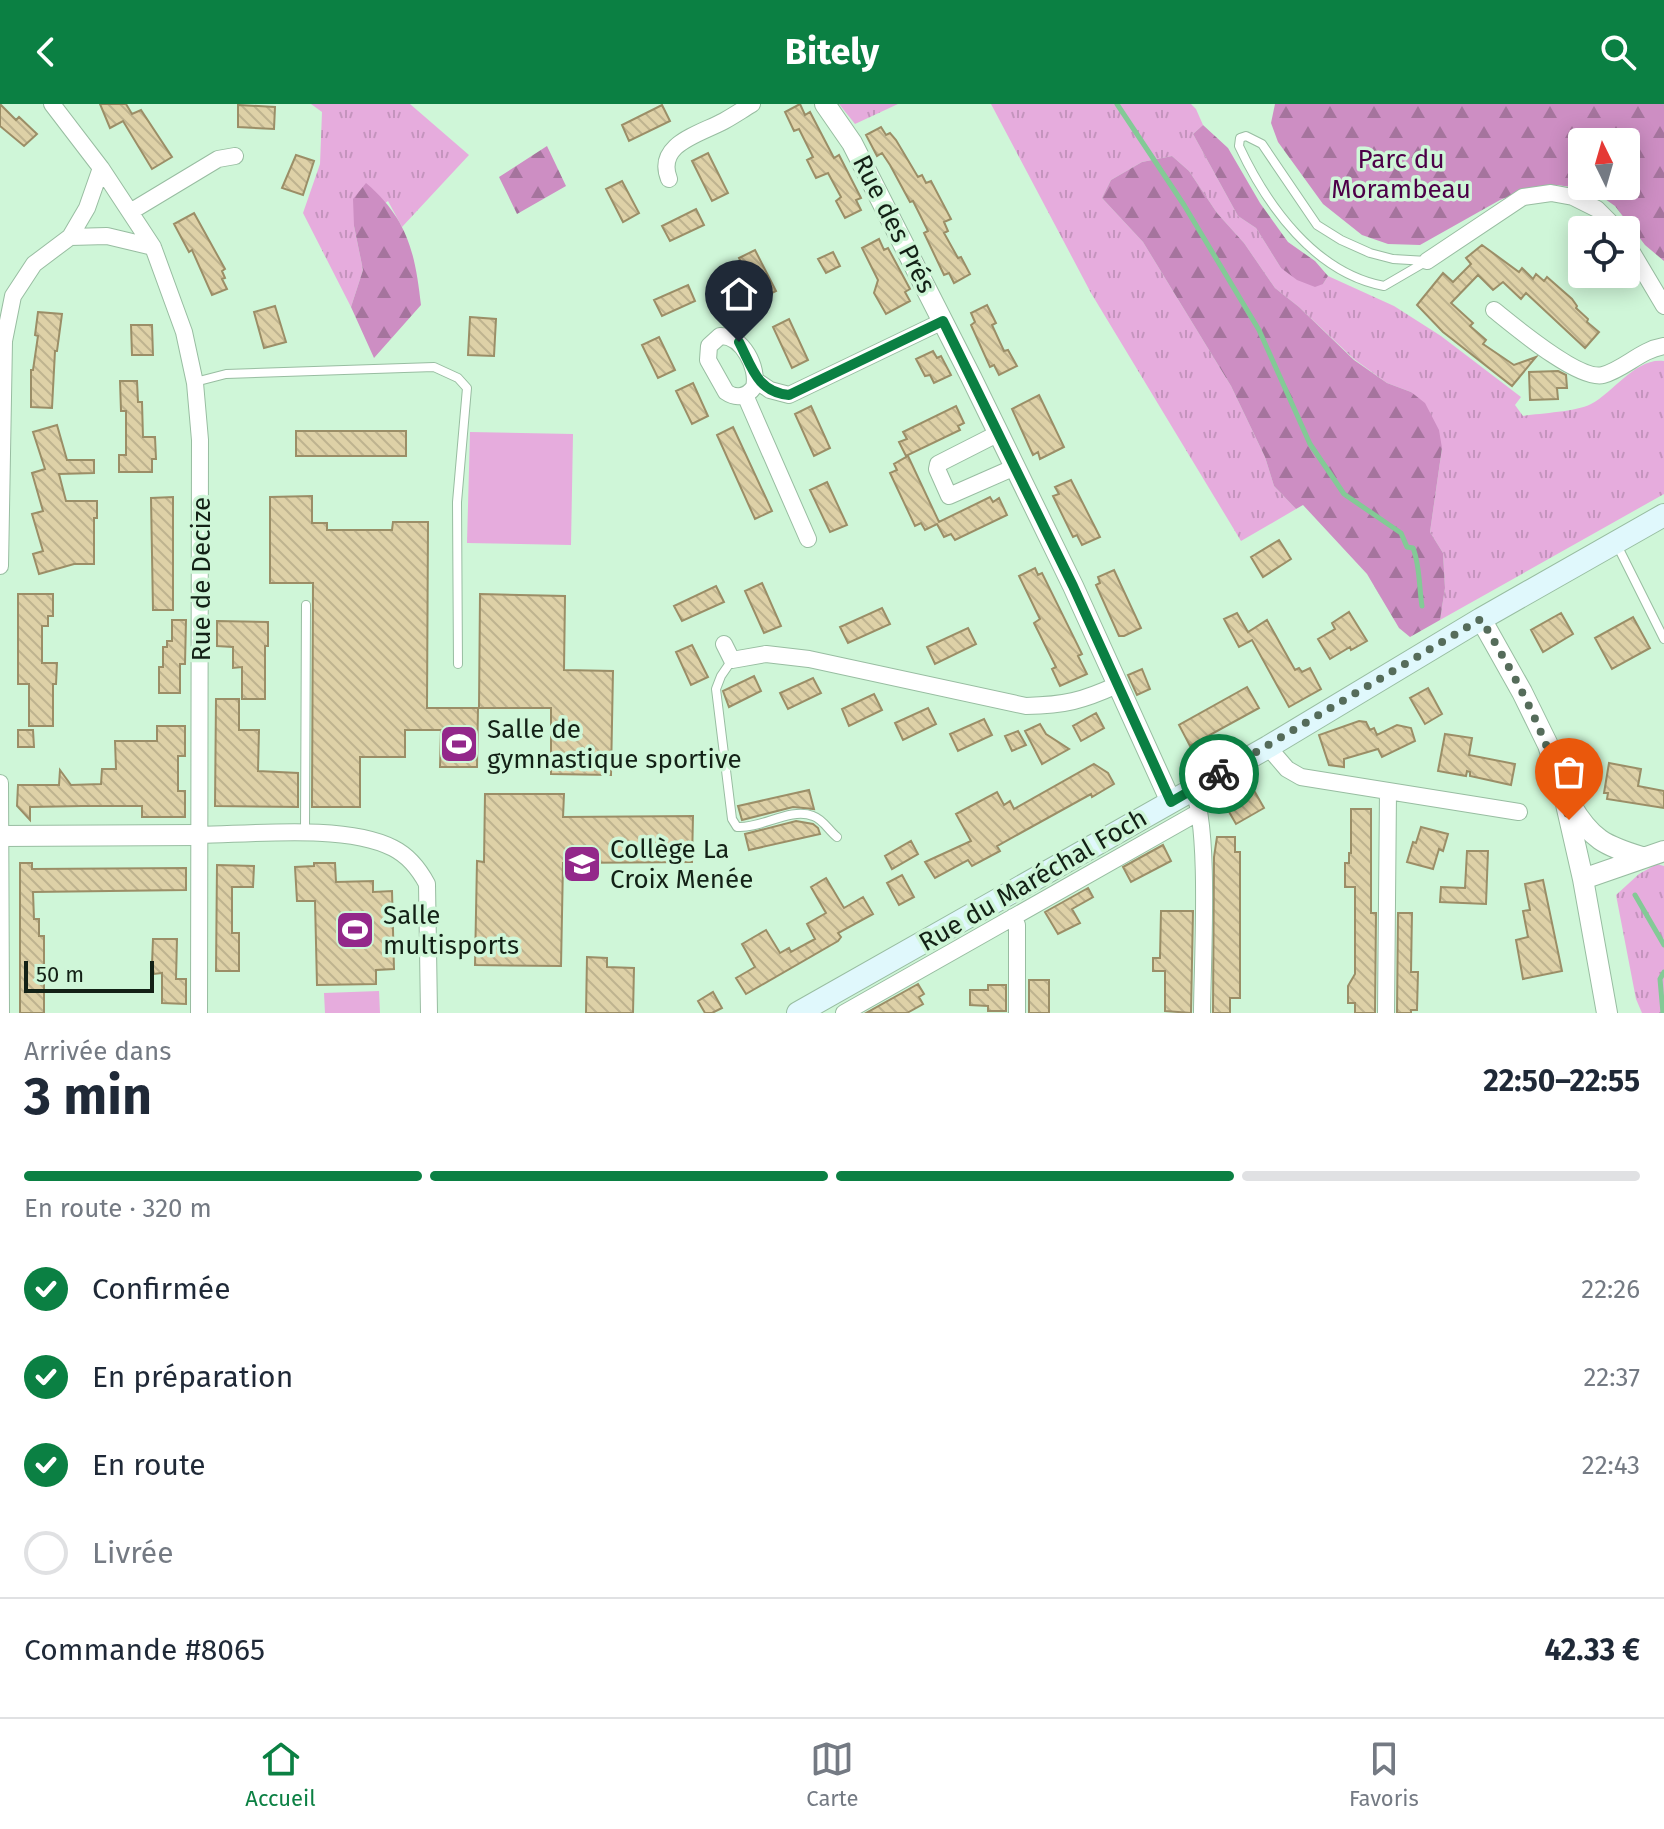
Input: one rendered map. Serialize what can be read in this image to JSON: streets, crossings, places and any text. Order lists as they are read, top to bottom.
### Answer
{
  "streets": {
    "main road": ["Rue du Maréchal Foch"],
    "street": ["Rue des Prés", "Rue de Decize"]
  },
  "crossings": [
    ["Rue des Prés", "Rue du Maréchal Foch"]
  ],
  "parks": ["Parc du Morambeau"],
  "places": {
    "sports": ["Salle de gymnastique sportive", "Salle multisports"],
    "school or university": ["Collège La Croix Menée"]
  },
  "scale_bar": "50 m",
  "north": "top",
  "page": {
    "header": "Bitely",
    "scale": "50 m",
    "heading": ["3 min", "Arrivée dans", "22:50–22:55"],
    "panel": ["Commande #8065", "42.33 €"],
    "bar": "En route · 320 m",
    "list": [
      ["Confirmée", "22:26"],
      ["En préparation", "22:37"],
      ["En route", "22:43"],
      "Livrée"
    ],
    "tabs": ["Accueil", "Carte", "Favoris"]
  }
}
